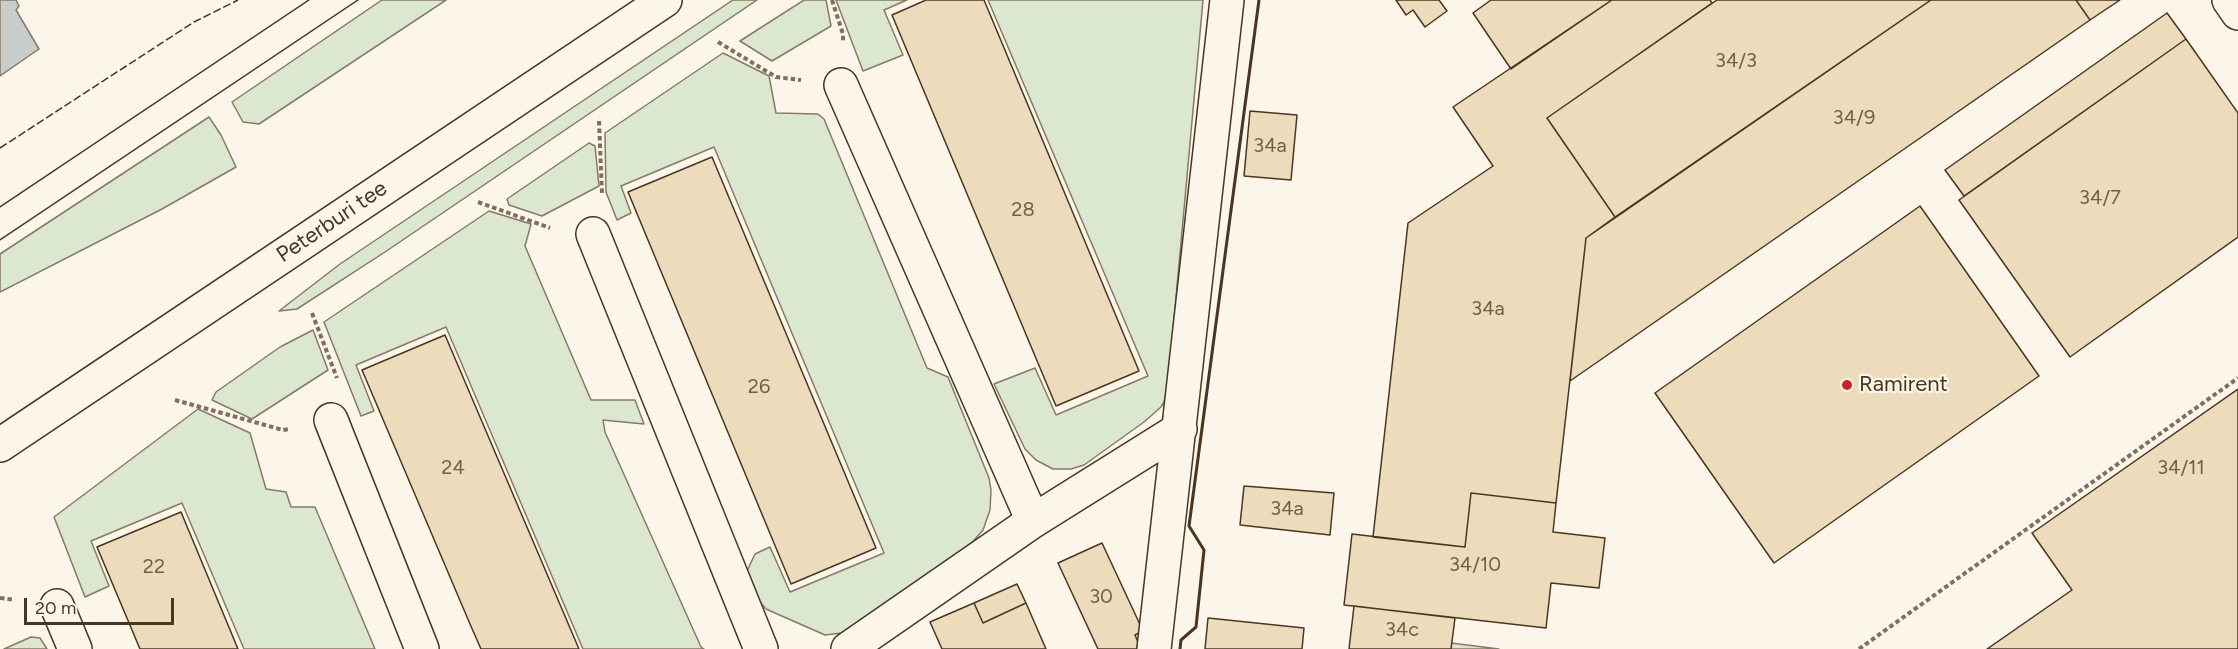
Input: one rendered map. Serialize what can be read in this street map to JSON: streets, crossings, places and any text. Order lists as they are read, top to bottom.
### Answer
{
  "streets": {
    "main road": ["Peterburi tee"]
  },
  "places": ["Ramirent"],
  "house_numbers": [
    "34/3",
    "34/9",
    "34a",
    "34/7",
    "28",
    "34a",
    "26",
    "24",
    "34/11",
    "34a",
    "34/10",
    "22",
    "30",
    "34c"
  ],
  "scale_bar": "20 m"
}
